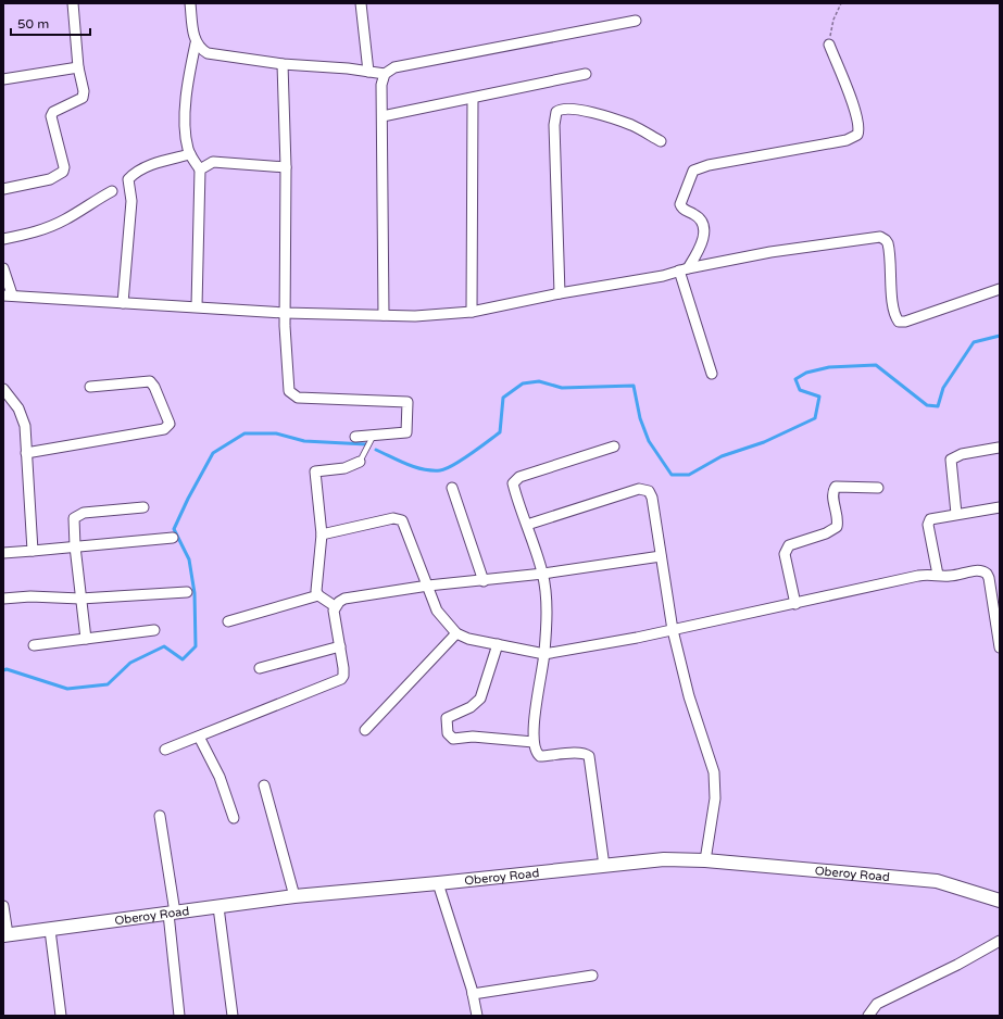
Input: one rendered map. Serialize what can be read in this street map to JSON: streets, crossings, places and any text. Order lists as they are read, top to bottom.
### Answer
{
  "streets": {
    "street": ["Oberoy Road"]
  },
  "scale_bar": "50 m"
}
